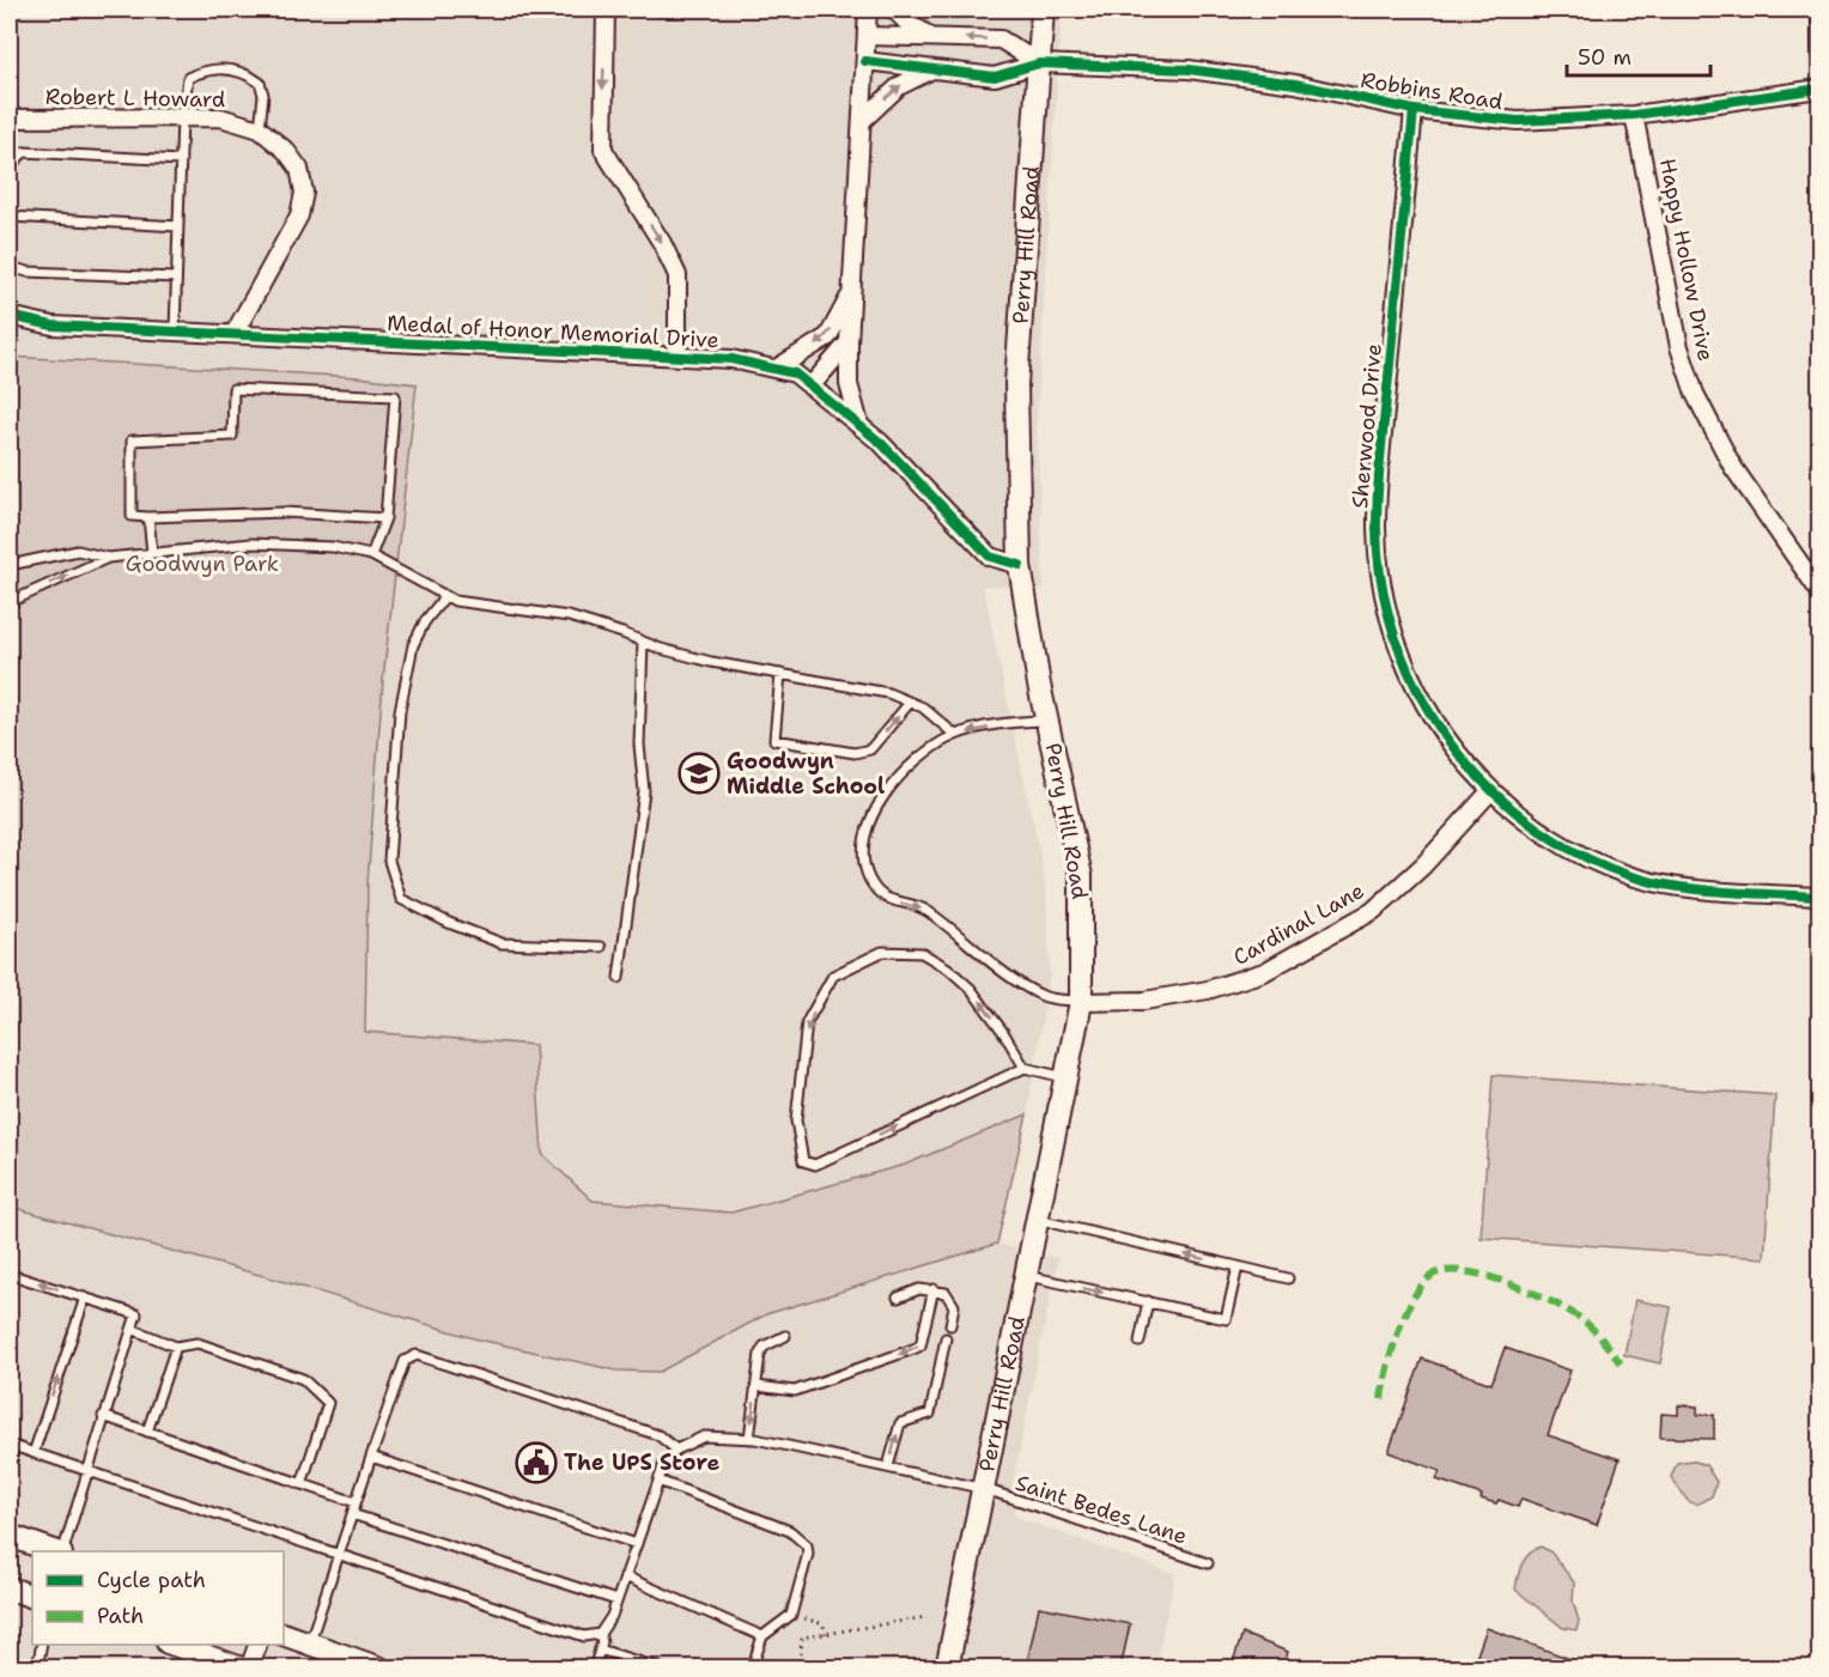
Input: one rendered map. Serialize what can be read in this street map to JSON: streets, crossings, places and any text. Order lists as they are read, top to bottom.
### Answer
{
  "streets": {
    "main road": ["Perry Hill Road"],
    "street": [
      "Robbins Road",
      "Robert L Howard",
      "Happy Hollow Drive",
      "Medal of Honor Memorial Drive",
      "Sherwood Drive",
      "Cardinal Lane"
    ],
    "lane": ["Saint Bedes Lane"]
  },
  "crossings": [
    ["Robbins Road", "Perry Hill Road"],
    ["Robbins Road", "Happy Hollow Drive"],
    ["Robbins Road", "Sherwood Drive"],
    ["Perry Hill Road", "Medal of Honor Memorial Drive"],
    ["Perry Hill Road", "Cardinal Lane"],
    ["Perry Hill Road", "Saint Bedes Lane"],
    ["Sherwood Drive", "Cardinal Lane"]
  ],
  "parks": ["Goodwyn Park"],
  "places": {
    "school or university": ["Goodwyn Middle School"],
    "public building": ["The UPS Store"]
  },
  "legend": ["Cycle path", "Path"],
  "scale_bar": "50 m"
}
